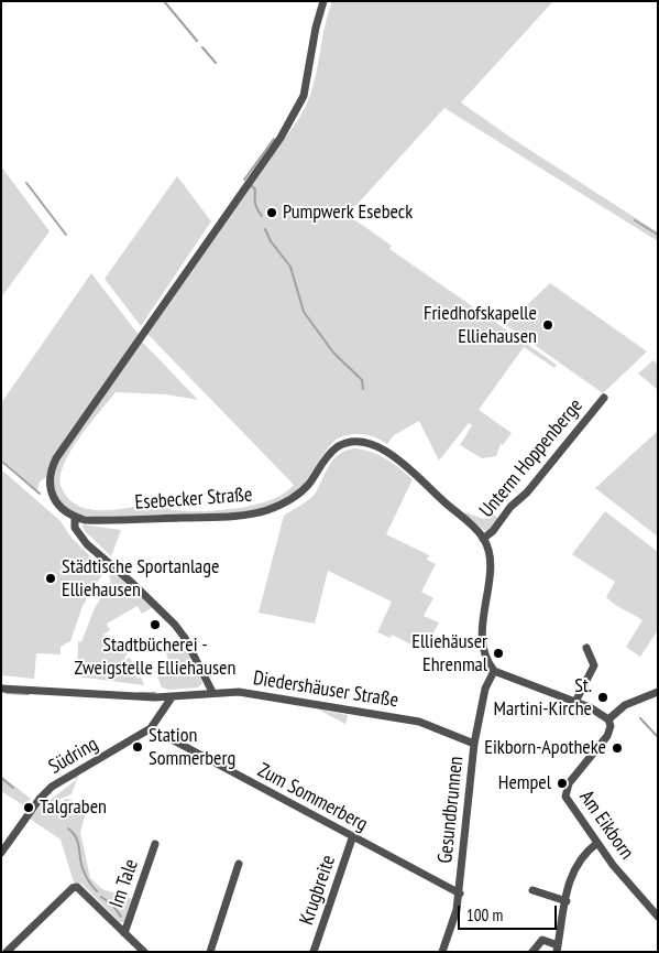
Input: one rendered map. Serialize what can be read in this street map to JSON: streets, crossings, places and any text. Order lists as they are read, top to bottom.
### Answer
{
  "streets": {
    "street": [
      "Unterm Hoppenberge",
      "Esebecker Straße",
      "Diedershäuser Straße",
      "Südring",
      "Zum Sommerberg",
      "Gesundbrunnen",
      "Am Eikborn",
      "Im Tale",
      "Krugbreite"
    ]
  },
  "crossings": [
    ["Unterm Hoppenberge", "Esebecker Straße"],
    ["Diedershäuser Straße", "Südring"],
    ["Diedershäuser Straße", "Gesundbrunnen"],
    ["Südring", "Zum Sommerberg"],
    ["Zum Sommerberg", "Gesundbrunnen"],
    ["Zum Sommerberg", "Krugbreite"]
  ],
  "places": [
    "Pumpwerk Esebeck",
    "Friedhofskapelle Elliehausen",
    "Städtische Sportanlage Elliehausen",
    "Stadtbücherei - Zweigstelle Elliehausen",
    "Elliehäuser Ehrenmal",
    "St. Martini-Kirche",
    "Station Sommerberg",
    "Eikborn-Apotheke",
    "Hempel",
    "Talgraben"
  ],
  "scale_bar": "100 m"
}
